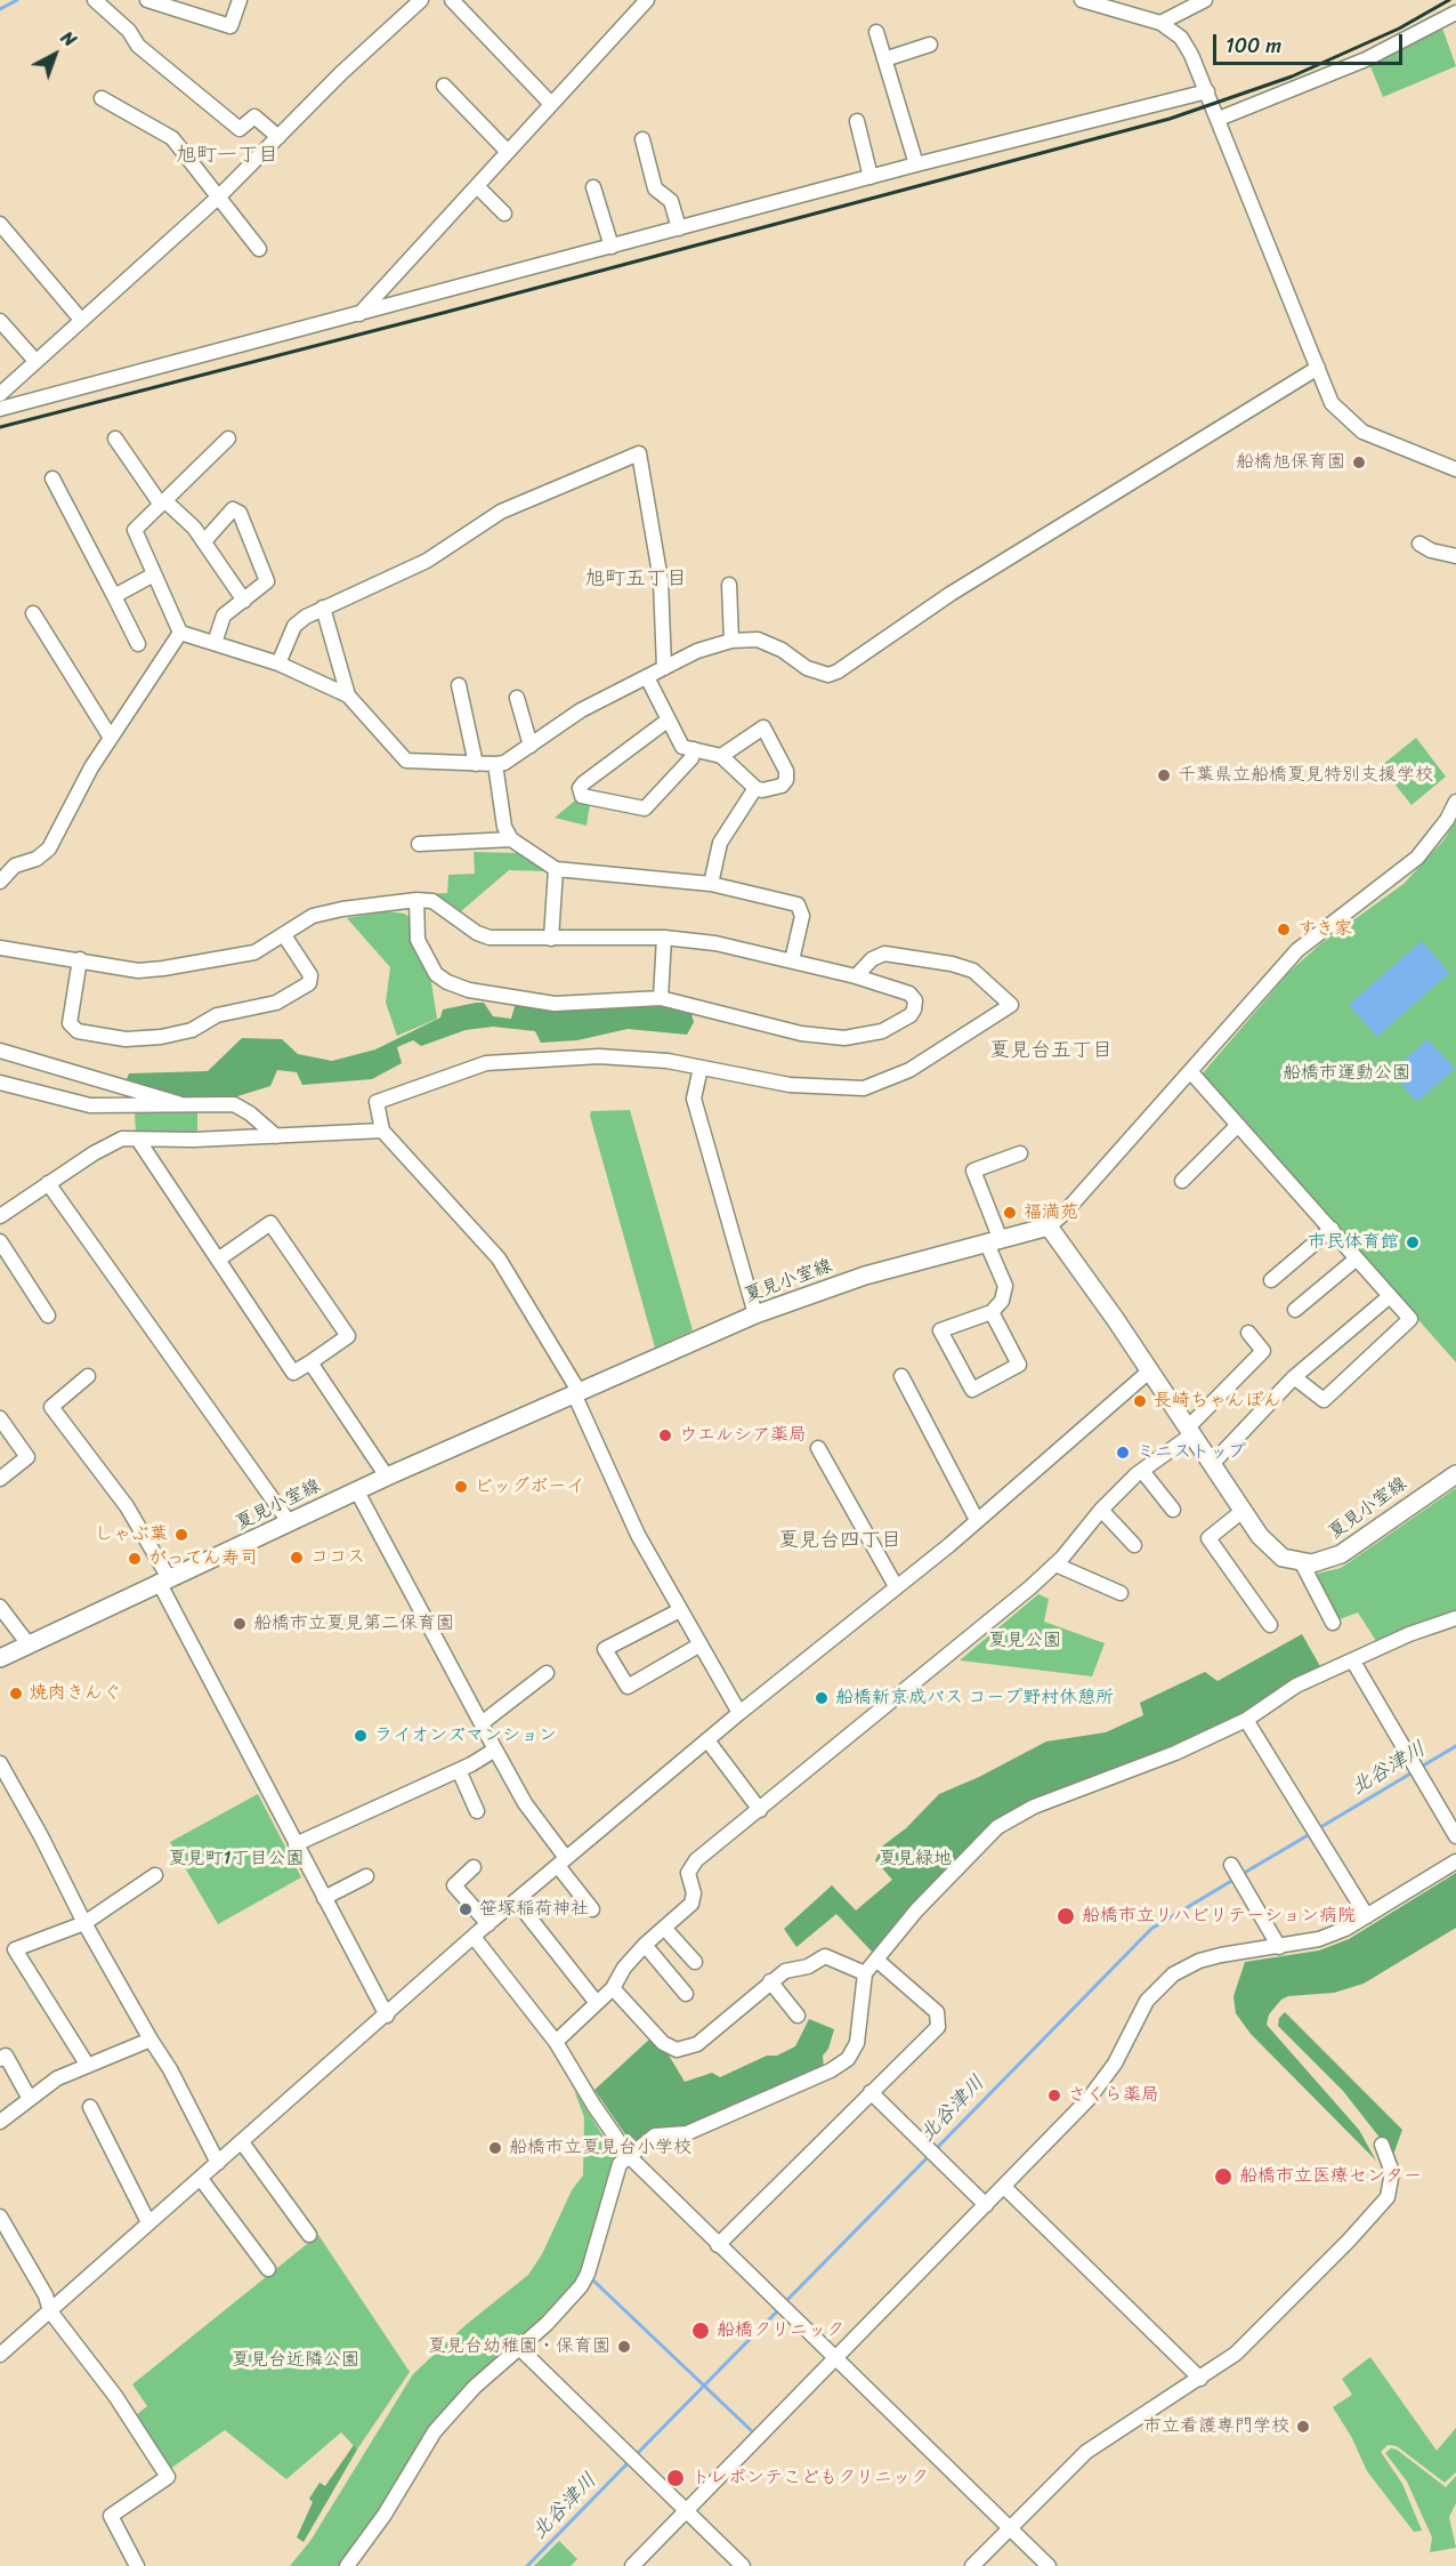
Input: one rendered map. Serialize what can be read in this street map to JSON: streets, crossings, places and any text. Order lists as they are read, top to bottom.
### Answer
{
  "streets": {
    "main road": ["夏見小室線"]
  },
  "districts": [
    "旭町一丁目",
    "旭町五丁目",
    "夏見台五丁目",
    "夏見台四丁目"
  ],
  "water": ["北谷津川"],
  "parks": [
    "船橋市運動公園",
    "夏見公園",
    "夏見町1丁目公園",
    "夏見緑地",
    "夏見台近隣公園"
  ],
  "places": [
    "船橋旭保育園",
    "千葉県立船橋夏見特別支援学校",
    "すき家",
    "福満苑",
    "市民体育館",
    "長崎ちゃんぽん",
    "ウエルシア薬局",
    "ミニストップ",
    "ビッグボーイ",
    "しゃぶ葉",
    "ココス",
    "がってん寿司",
    "船橋市立夏見第二保育園",
    "焼肉きんぐ",
    "船橋新京成バス コープ野村休憩所",
    "ライオンズマンション",
    "笹塚稲荷神社",
    "船橋市立リハビリテーション病院",
    "さくら薬局",
    "船橋市立夏見台小学校",
    "船橋市立医療センター",
    "船橋クリニック",
    "夏見台幼稚園・保育園",
    "市立看護専門学校",
    "トレポンテこどもクリニック"
  ],
  "scale_bar": "100 m",
  "north": "top right"
}
